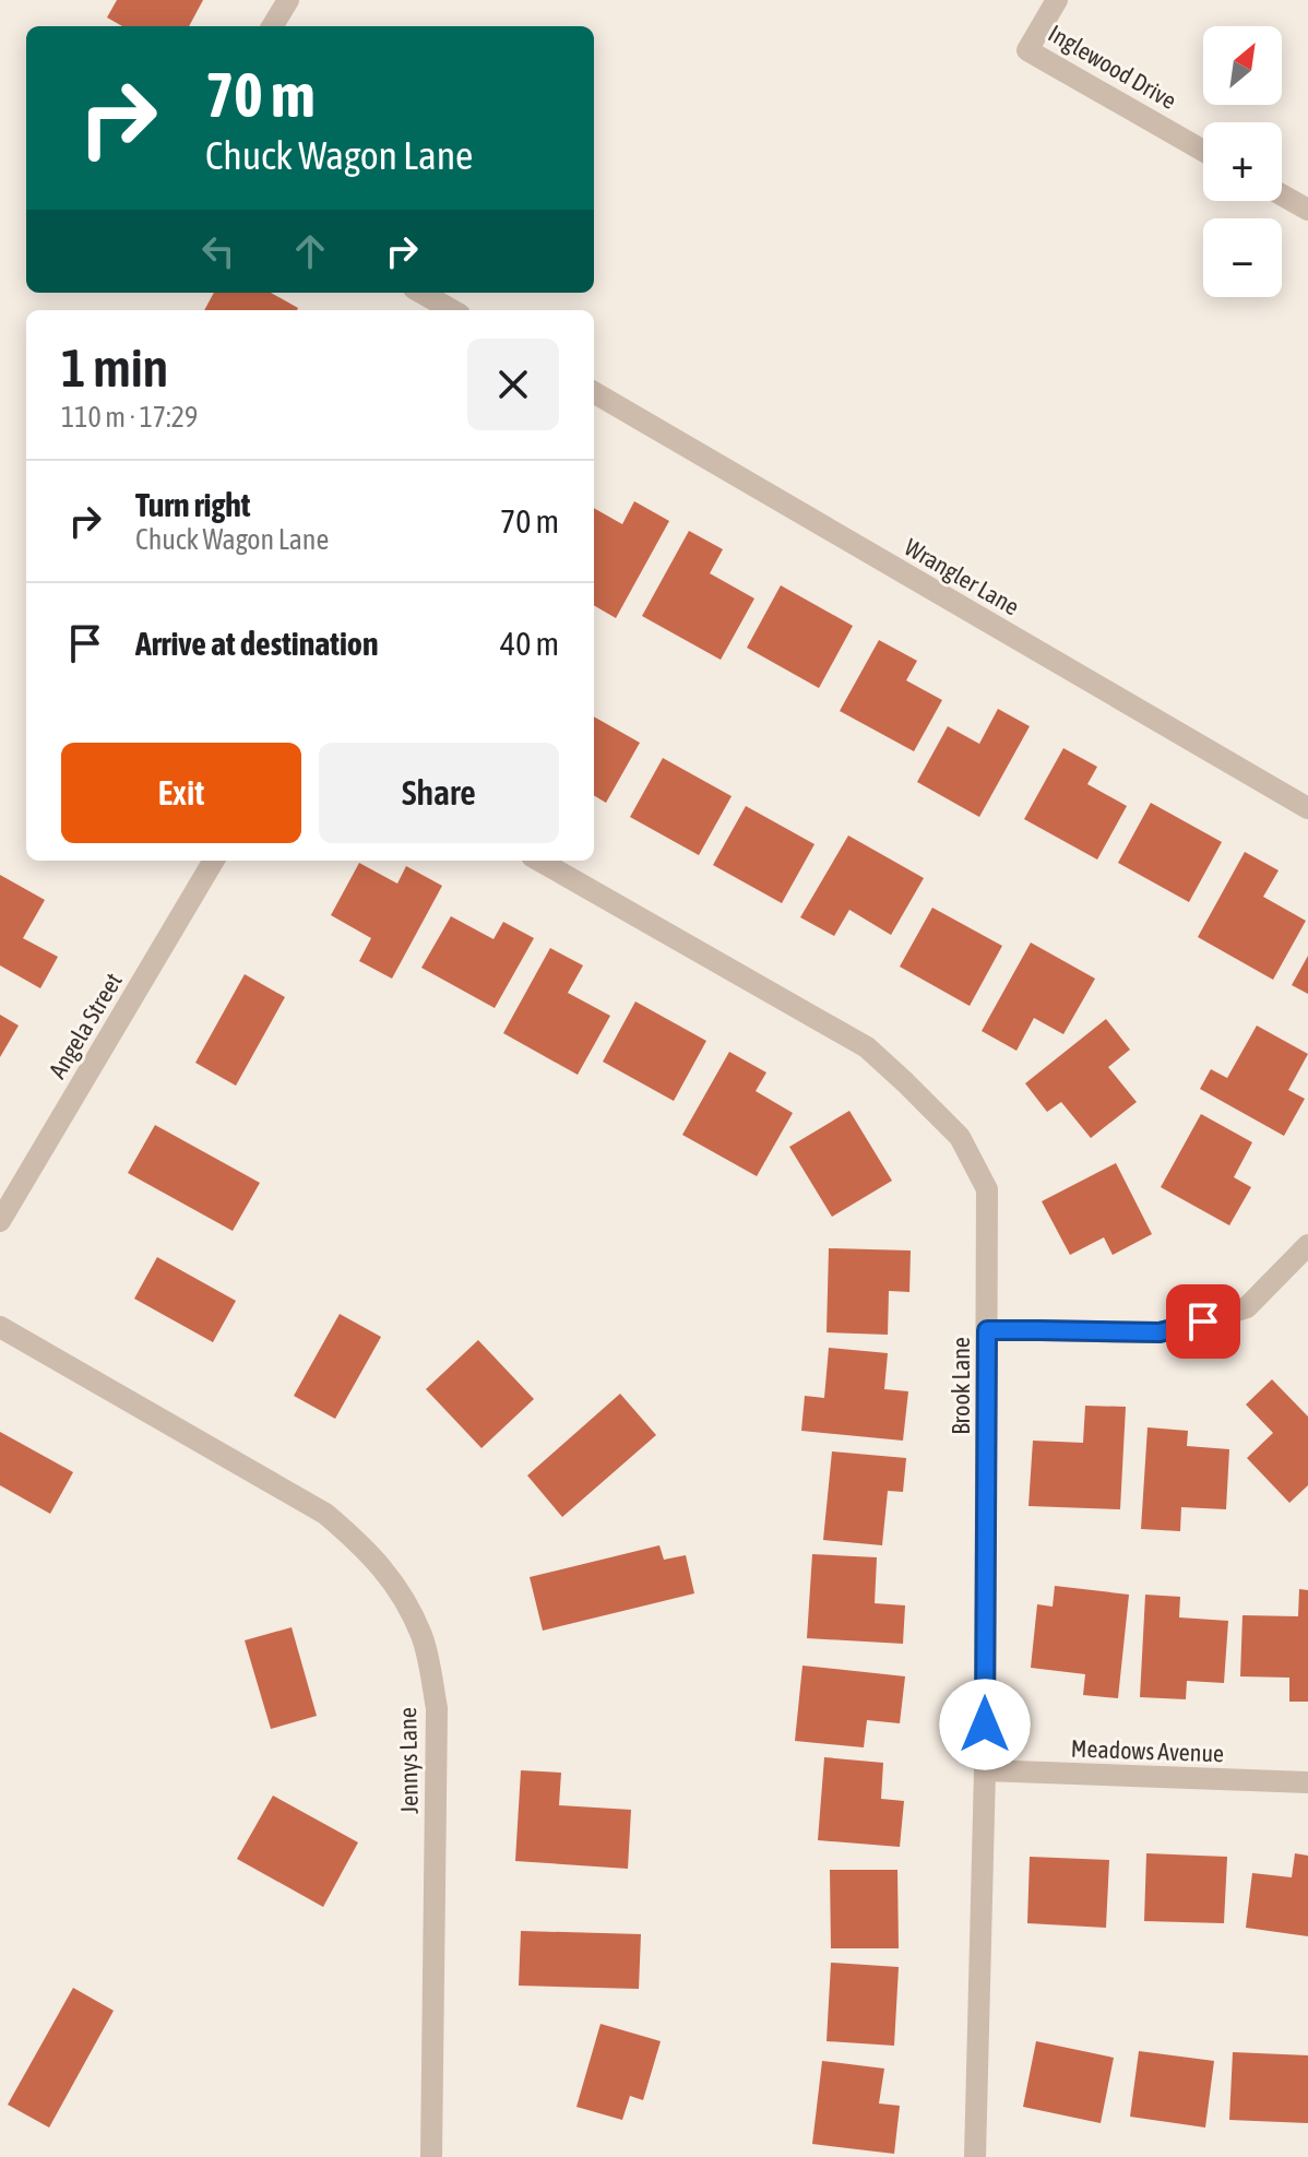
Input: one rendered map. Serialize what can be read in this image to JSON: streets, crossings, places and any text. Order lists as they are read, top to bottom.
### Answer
{
  "streets": {
    "street": [
      "Inglewood Drive",
      "Wrangler Lane",
      "Angela Street",
      "Brook Lane",
      "Meadows Avenue",
      "Jennys Lane"
    ]
  },
  "crossings": [
    ["Brook Lane", "Meadows Avenue"]
  ],
  "north": "top right",
  "page": {
    "map_buttons": ["+", "−"],
    "turn": ["70 m", "Chuck Wagon Lane"],
    "heading": ["1 min", "110 m · 17:29"],
    "list": [
      {
        "name": "Turn right",
        "note": "Chuck Wagon Lane",
        "value": "70 m"
      },
      {
        "name": "Arrive at destination",
        "value": "40 m"
      }
    ],
    "buttons": ["Exit", "Share"]
  }
}
